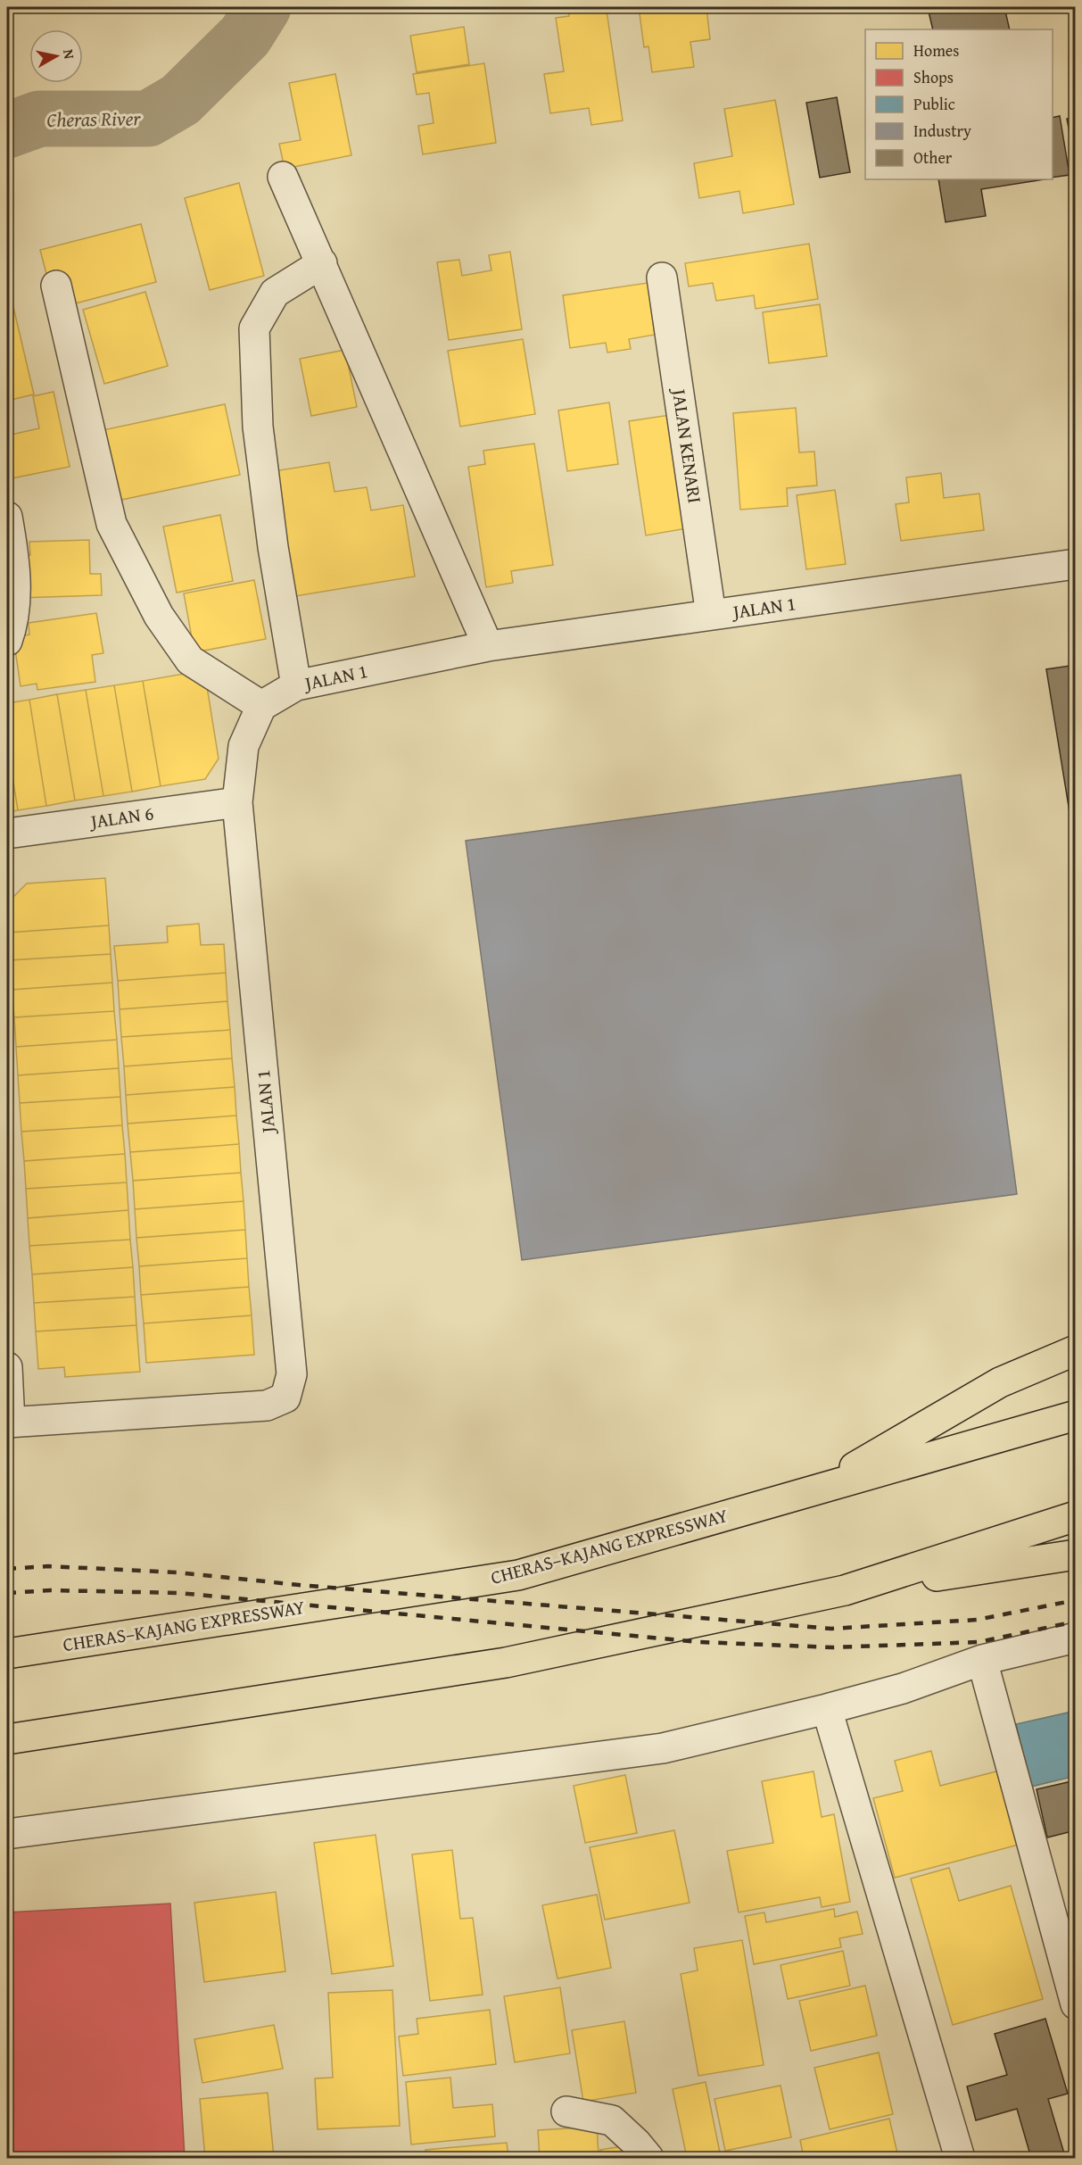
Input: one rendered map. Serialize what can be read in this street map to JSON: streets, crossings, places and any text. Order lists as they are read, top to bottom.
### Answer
{
  "streets": {
    "highway": ["CHERAS–KAJANG EXPRESSWAY"],
    "street": ["JALAN KENARI", "JALAN 1", "JALAN 6"]
  },
  "crossings": [
    ["JALAN KENARI", "JALAN 1"],
    ["JALAN 1", "JALAN 6"]
  ],
  "water": ["Cheras River"],
  "legend": [
    "Homes",
    "Shops",
    "Public",
    "Industry",
    "Other"
  ],
  "north": "right"
}
